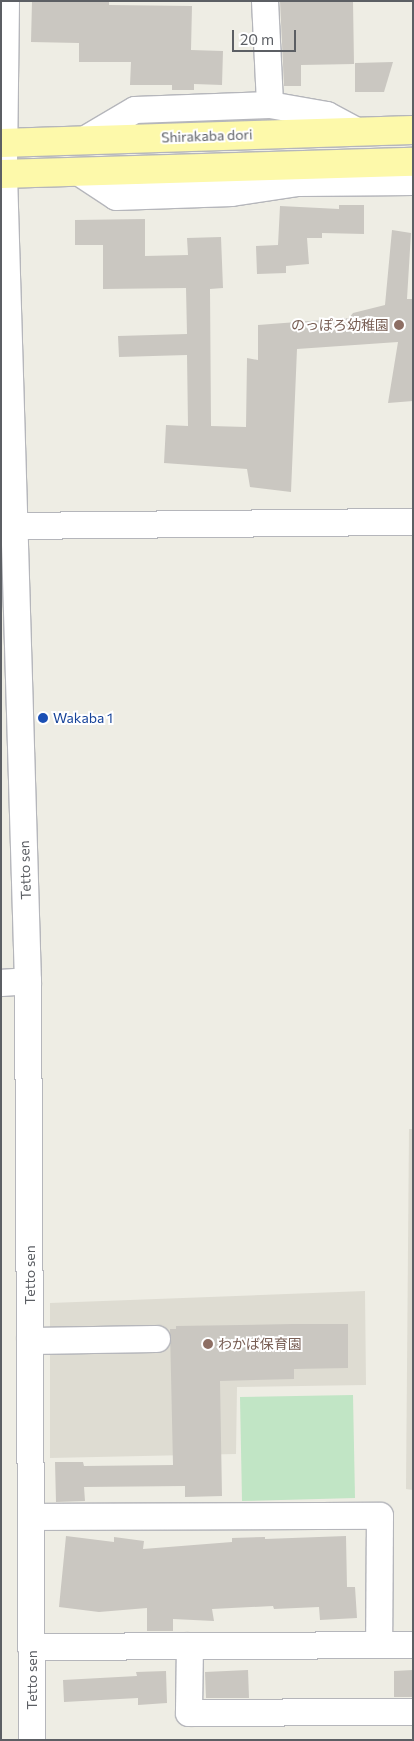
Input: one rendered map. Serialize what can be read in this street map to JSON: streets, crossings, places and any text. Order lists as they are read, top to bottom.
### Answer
{
  "streets": {
    "main road": ["Shirakaba dori"],
    "street": ["Tetto sen"]
  },
  "crossings": [
    ["Shirakaba dori", "Tetto sen"]
  ],
  "places": ["のっぽろ幼稚園", "Wakaba 1", "わかば保育園"],
  "scale_bar": "20 m"
}
